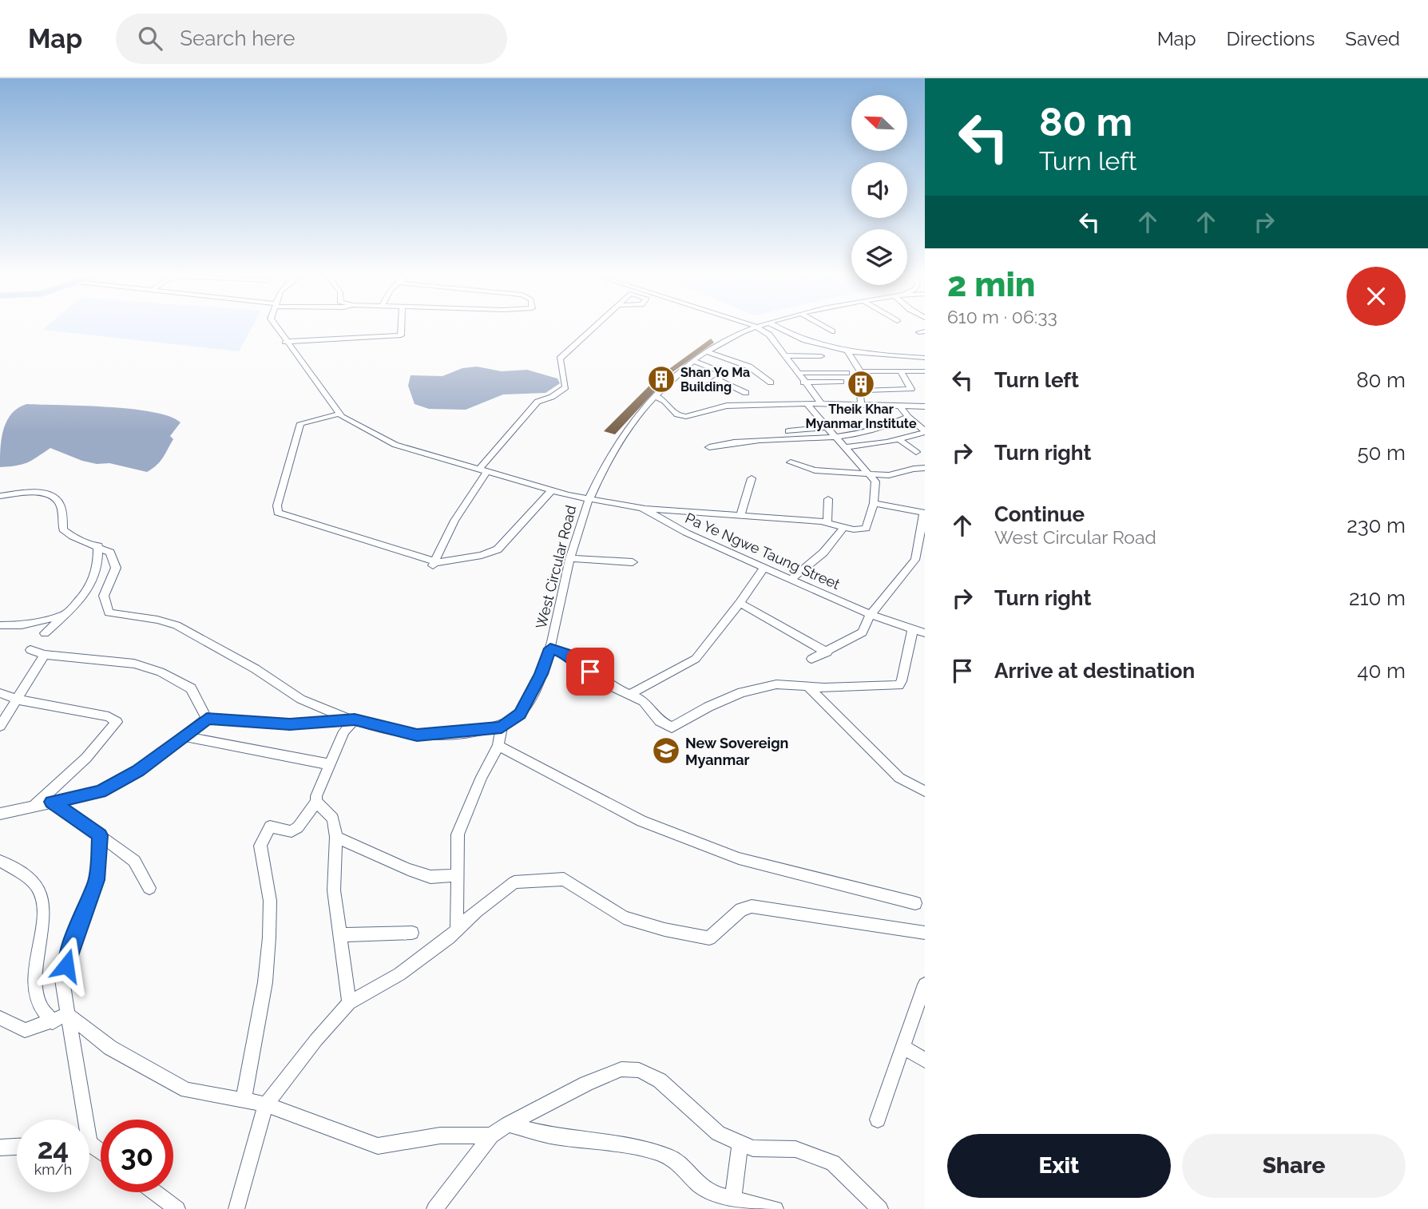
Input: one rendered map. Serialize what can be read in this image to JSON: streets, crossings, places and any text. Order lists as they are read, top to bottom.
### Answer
{
  "streets": {
    "street": ["Pa Ye Ngwe Taung Street", "West Circular Road"]
  },
  "crossings": [
    ["Pa Ye Ngwe Taung Street", "West Circular Road"]
  ],
  "places": {
    "building": ["Shan Yo Ma Building", "Theik Khar Myanmar Institute"],
    "school or university": ["New Sovereign Myanmar"]
  },
  "north": "top left",
  "page": {
    "header": "Map",
    "search": "Search here",
    "nav": ["Map", "Directions", "Saved"],
    "turn": ["80 m", "Turn left"],
    "heading": ["2 min", "610 m · 06:33"],
    "list": [
      {
        "name": "Turn left",
        "value": "80 m"
      },
      {
        "name": "Turn right",
        "value": "50 m"
      },
      {
        "name": "Continue",
        "note": "West Circular Road",
        "value": "230 m"
      },
      {
        "name": "Turn right",
        "value": "210 m"
      },
      {
        "name": "Arrive at destination",
        "value": "40 m"
      }
    ],
    "speed": "24 km/h",
    "limit": "30",
    "buttons": ["Exit", "Share"]
  }
}
